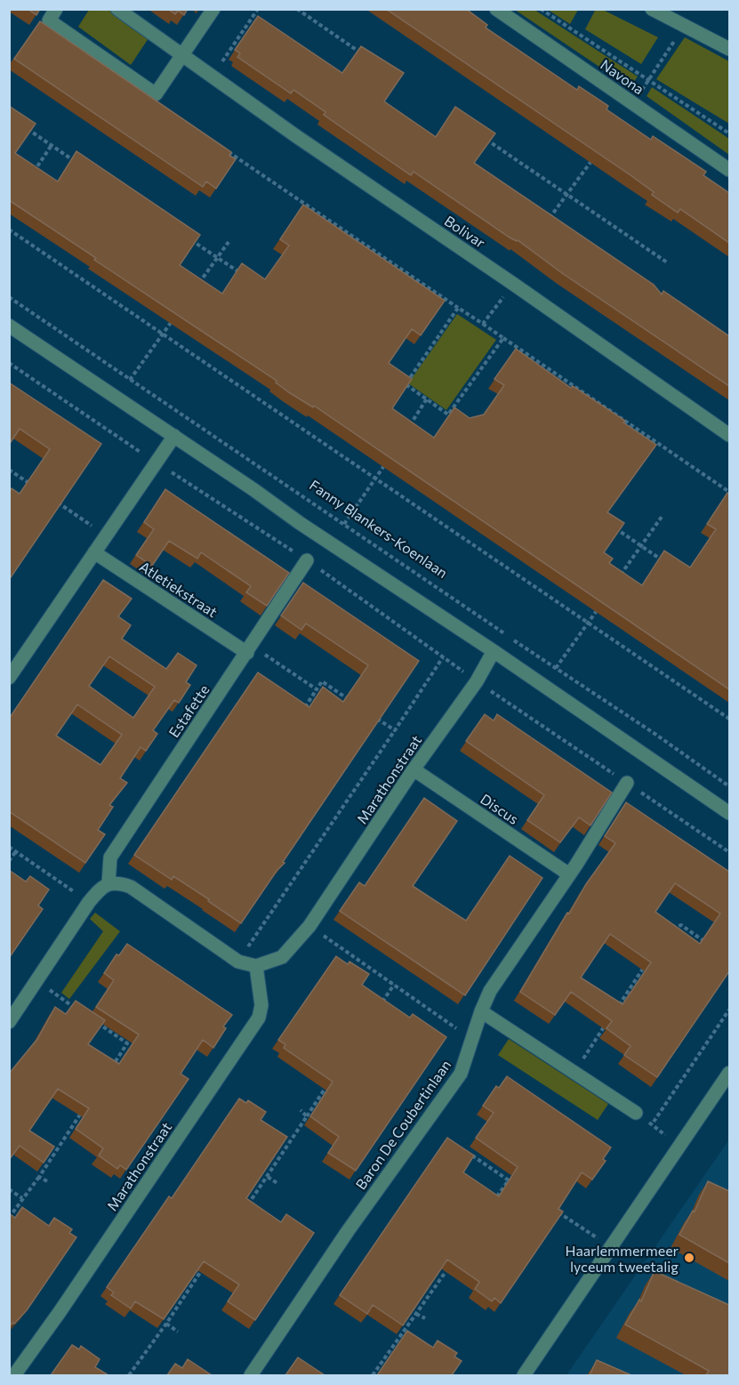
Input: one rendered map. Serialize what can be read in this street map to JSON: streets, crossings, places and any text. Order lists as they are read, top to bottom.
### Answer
{
  "streets": {
    "street": [
      "Navona",
      "Bolivar",
      "Atletiekstraat",
      "Estafette",
      "Marathonstraat",
      "Discus",
      "Baron De Coubertinlaan"
    ],
    "path": ["Fanny Blankers-Koenlaan"]
  },
  "crossings": [
    ["Atletiekstraat", "Estafette"],
    ["Marathonstraat", "Discus"]
  ],
  "places": ["Haarlemmermeer lyceum tweetalig"]
}
